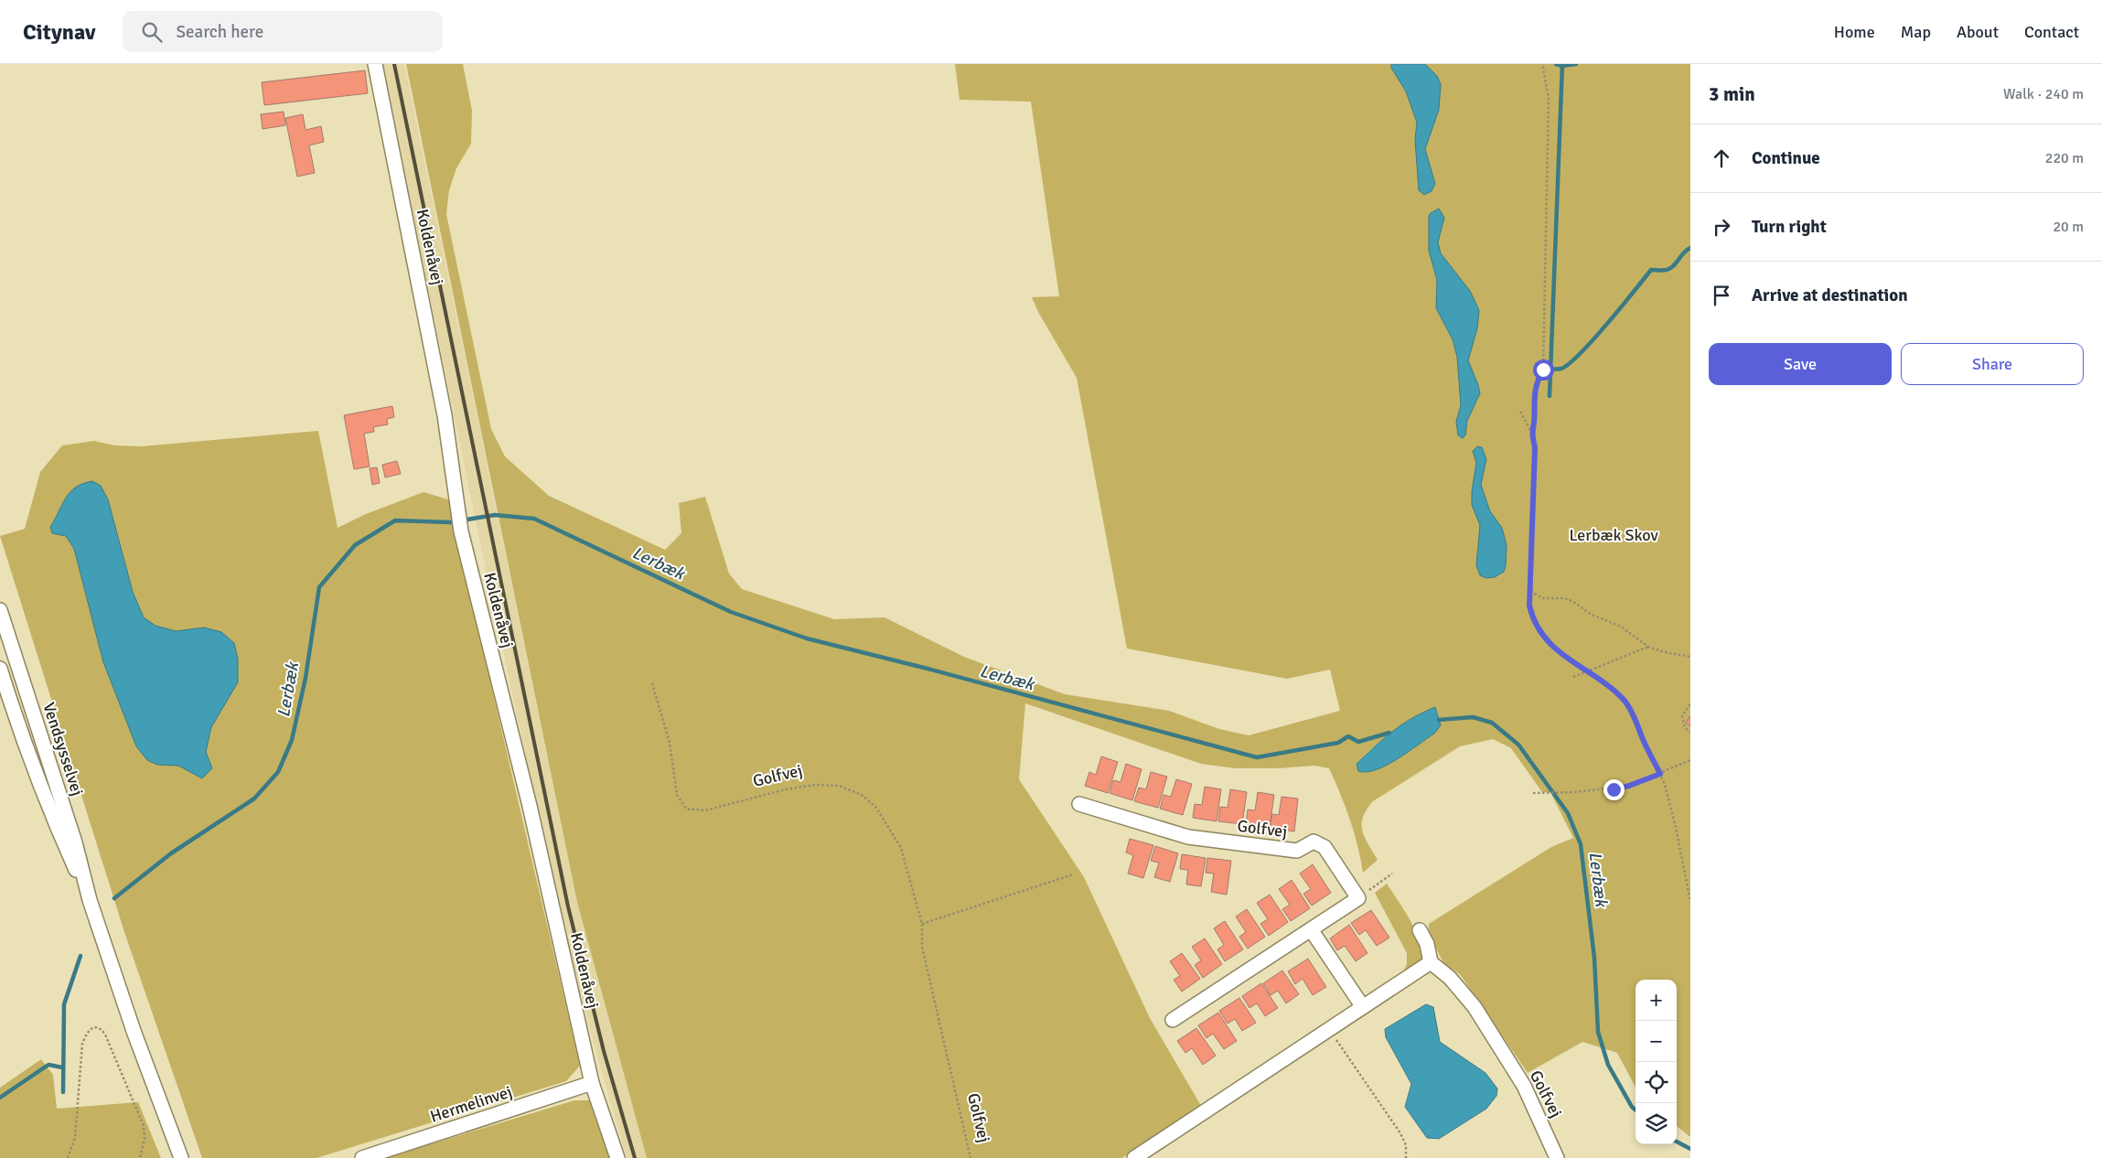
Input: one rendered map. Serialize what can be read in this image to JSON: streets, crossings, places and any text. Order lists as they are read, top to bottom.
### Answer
{
  "streets": {
    "street": [
      "Koldenåvej",
      "Vendsysselvej",
      "Golfvej",
      "Hermelinvej"
    ]
  },
  "crossings": [
    ["Koldenåvej", "Hermelinvej"]
  ],
  "water": ["Lerbæk"],
  "parks": ["Lerbæk Skov"],
  "page": {
    "header": "Citynav",
    "search": "Search here",
    "nav": [
      "Home",
      "Map",
      "About",
      "Contact"
    ],
    "heading": ["3 min", "Walk · 240 m"],
    "list": [
      ["Continue", "220 m"],
      ["Turn right", "20 m"],
      "Arrive at destination"
    ],
    "buttons": ["Save", "Share"],
    "map_buttons": ["+", "−"]
  }
}
